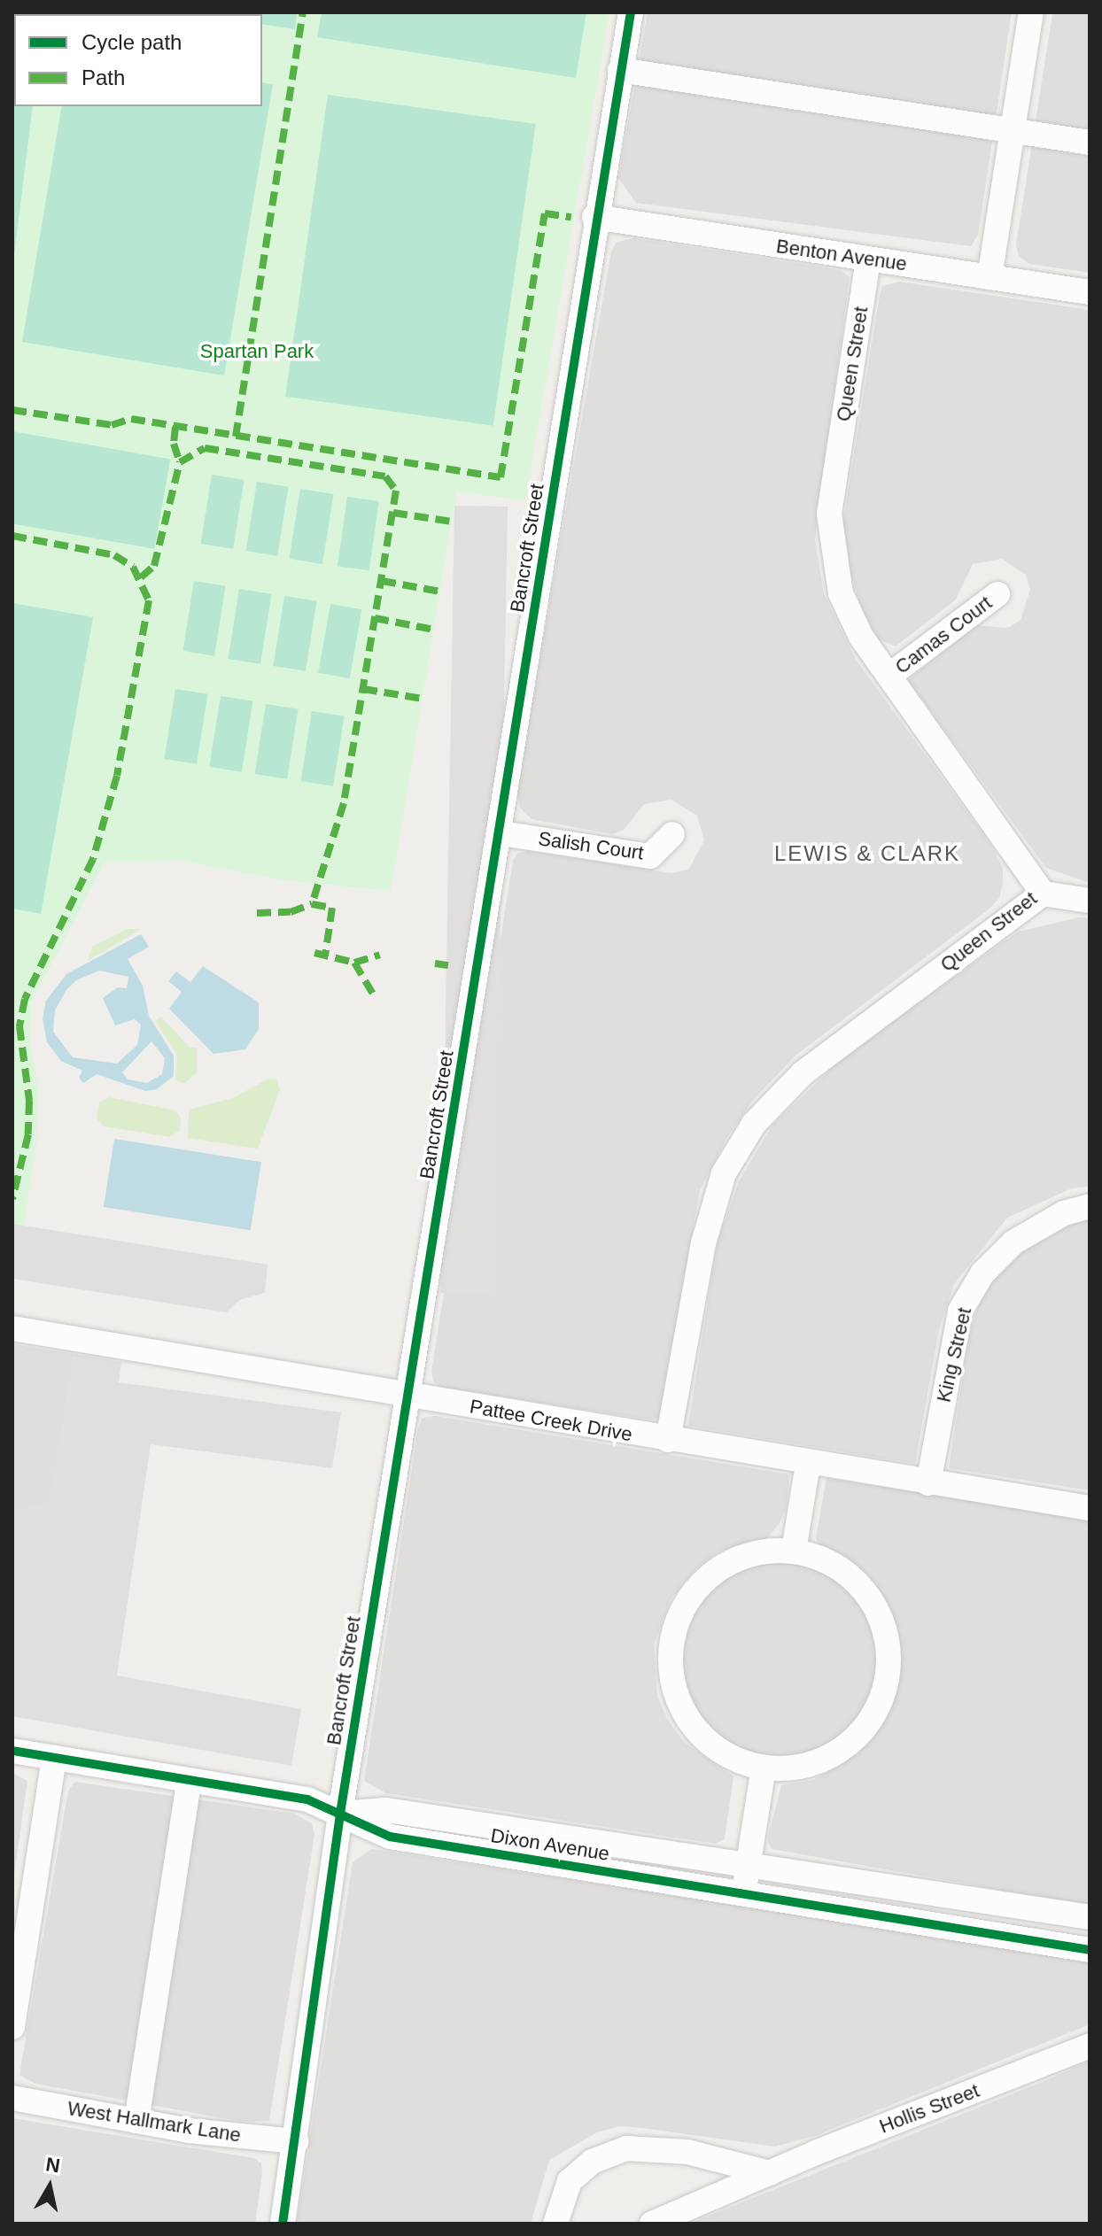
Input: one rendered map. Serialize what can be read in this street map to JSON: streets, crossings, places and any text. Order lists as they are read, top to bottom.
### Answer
{
  "streets": {
    "street": [
      "Benton Avenue",
      "Queen Street",
      "Bancroft Street",
      "Camas Court",
      "Salish Court",
      "King Street",
      "Pattee Creek Drive",
      "Dixon Avenue",
      "Hollis Street",
      "West Hallmark Lane"
    ]
  },
  "crossings": [
    ["Benton Avenue", "Queen Street"],
    ["Benton Avenue", "Bancroft Street"],
    ["Queen Street", "Camas Court"],
    ["Queen Street", "Pattee Creek Drive"],
    ["Bancroft Street", "Salish Court"],
    ["Bancroft Street", "Pattee Creek Drive"],
    ["Bancroft Street", "Dixon Avenue"],
    ["Bancroft Street", "West Hallmark Lane"],
    ["King Street", "Pattee Creek Drive"]
  ],
  "districts": ["LEWIS & CLARK"],
  "parks": ["Spartan Park"],
  "legend": ["Cycle path", "Path"],
  "north": "top"
}
